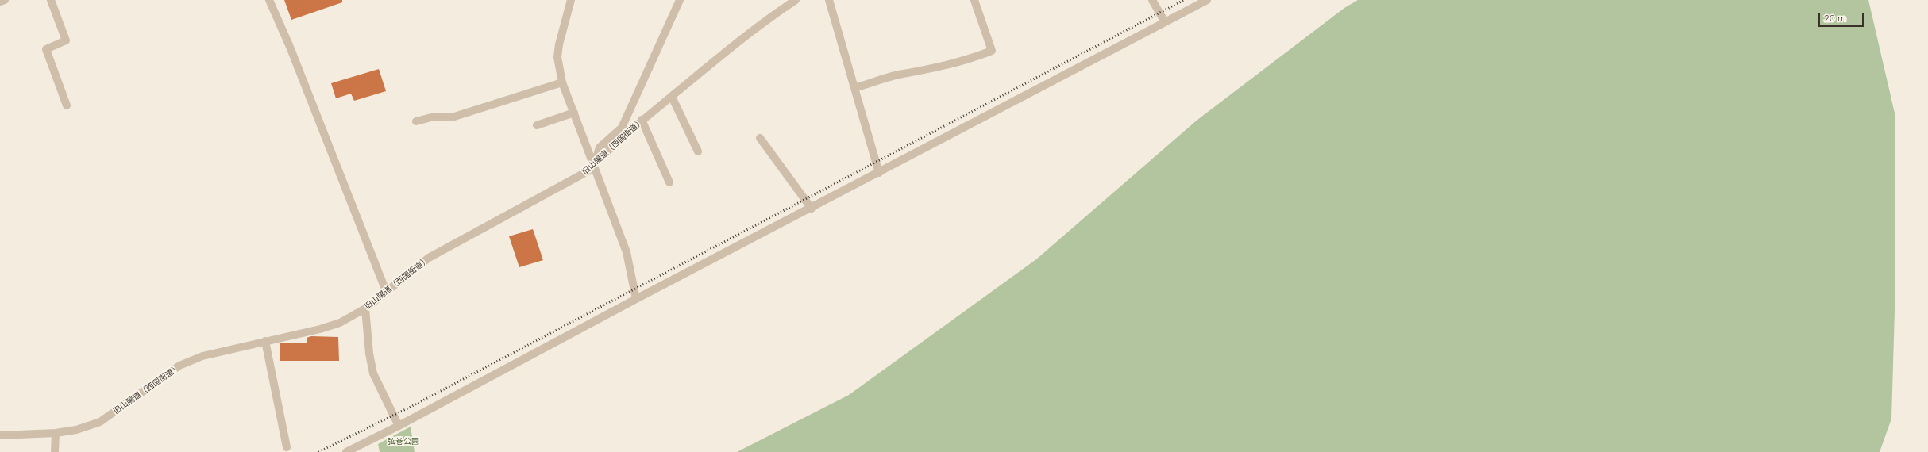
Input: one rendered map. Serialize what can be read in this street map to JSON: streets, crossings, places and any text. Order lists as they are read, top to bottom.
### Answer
{
  "streets": {
    "street": ["旧山陽道（西国街道）"]
  },
  "parks": ["弦巻公園"],
  "scale_bar": "20 m"
}
